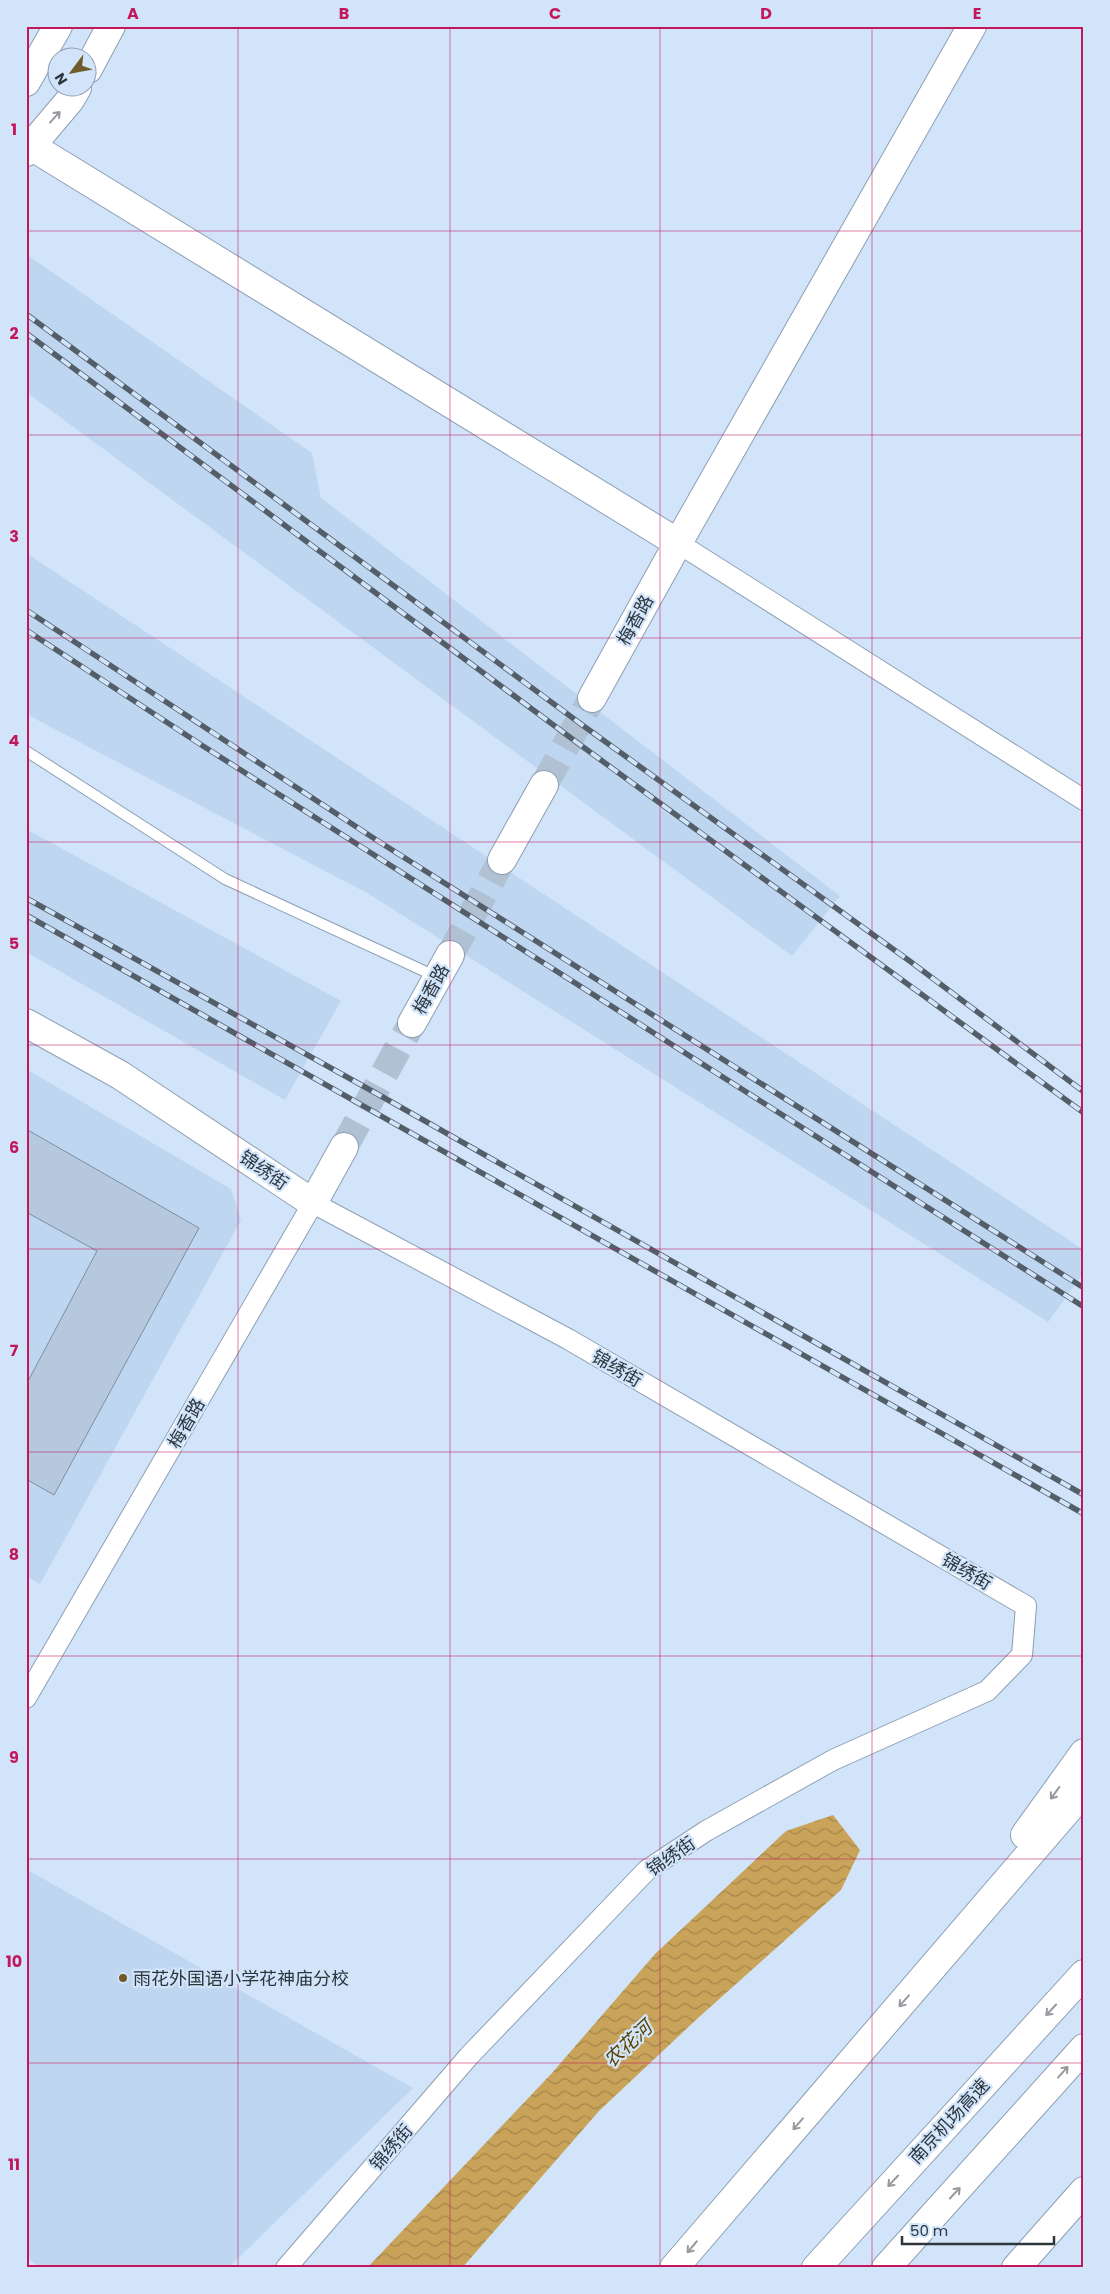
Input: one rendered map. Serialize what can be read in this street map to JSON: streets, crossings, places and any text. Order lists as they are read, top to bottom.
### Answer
{
  "streets": {
    "main road": ["梅香路", "锦绣街", "南京机场高速"]
  },
  "crossings": [
    ["梅香路", "锦绣街"]
  ],
  "water": ["农花河"],
  "places": ["雨花外国语小学花神庙分校"],
  "scale_bar": "50 m",
  "north": "bottom left",
  "grid": {
    "columns": [
      "A",
      "B",
      "C",
      "D",
      "E"
    ],
    "rows": [
      "1",
      "2",
      "3",
      "4",
      "5",
      "6",
      "7",
      "8",
      "9",
      "10",
      "11"
    ]
  }
}
